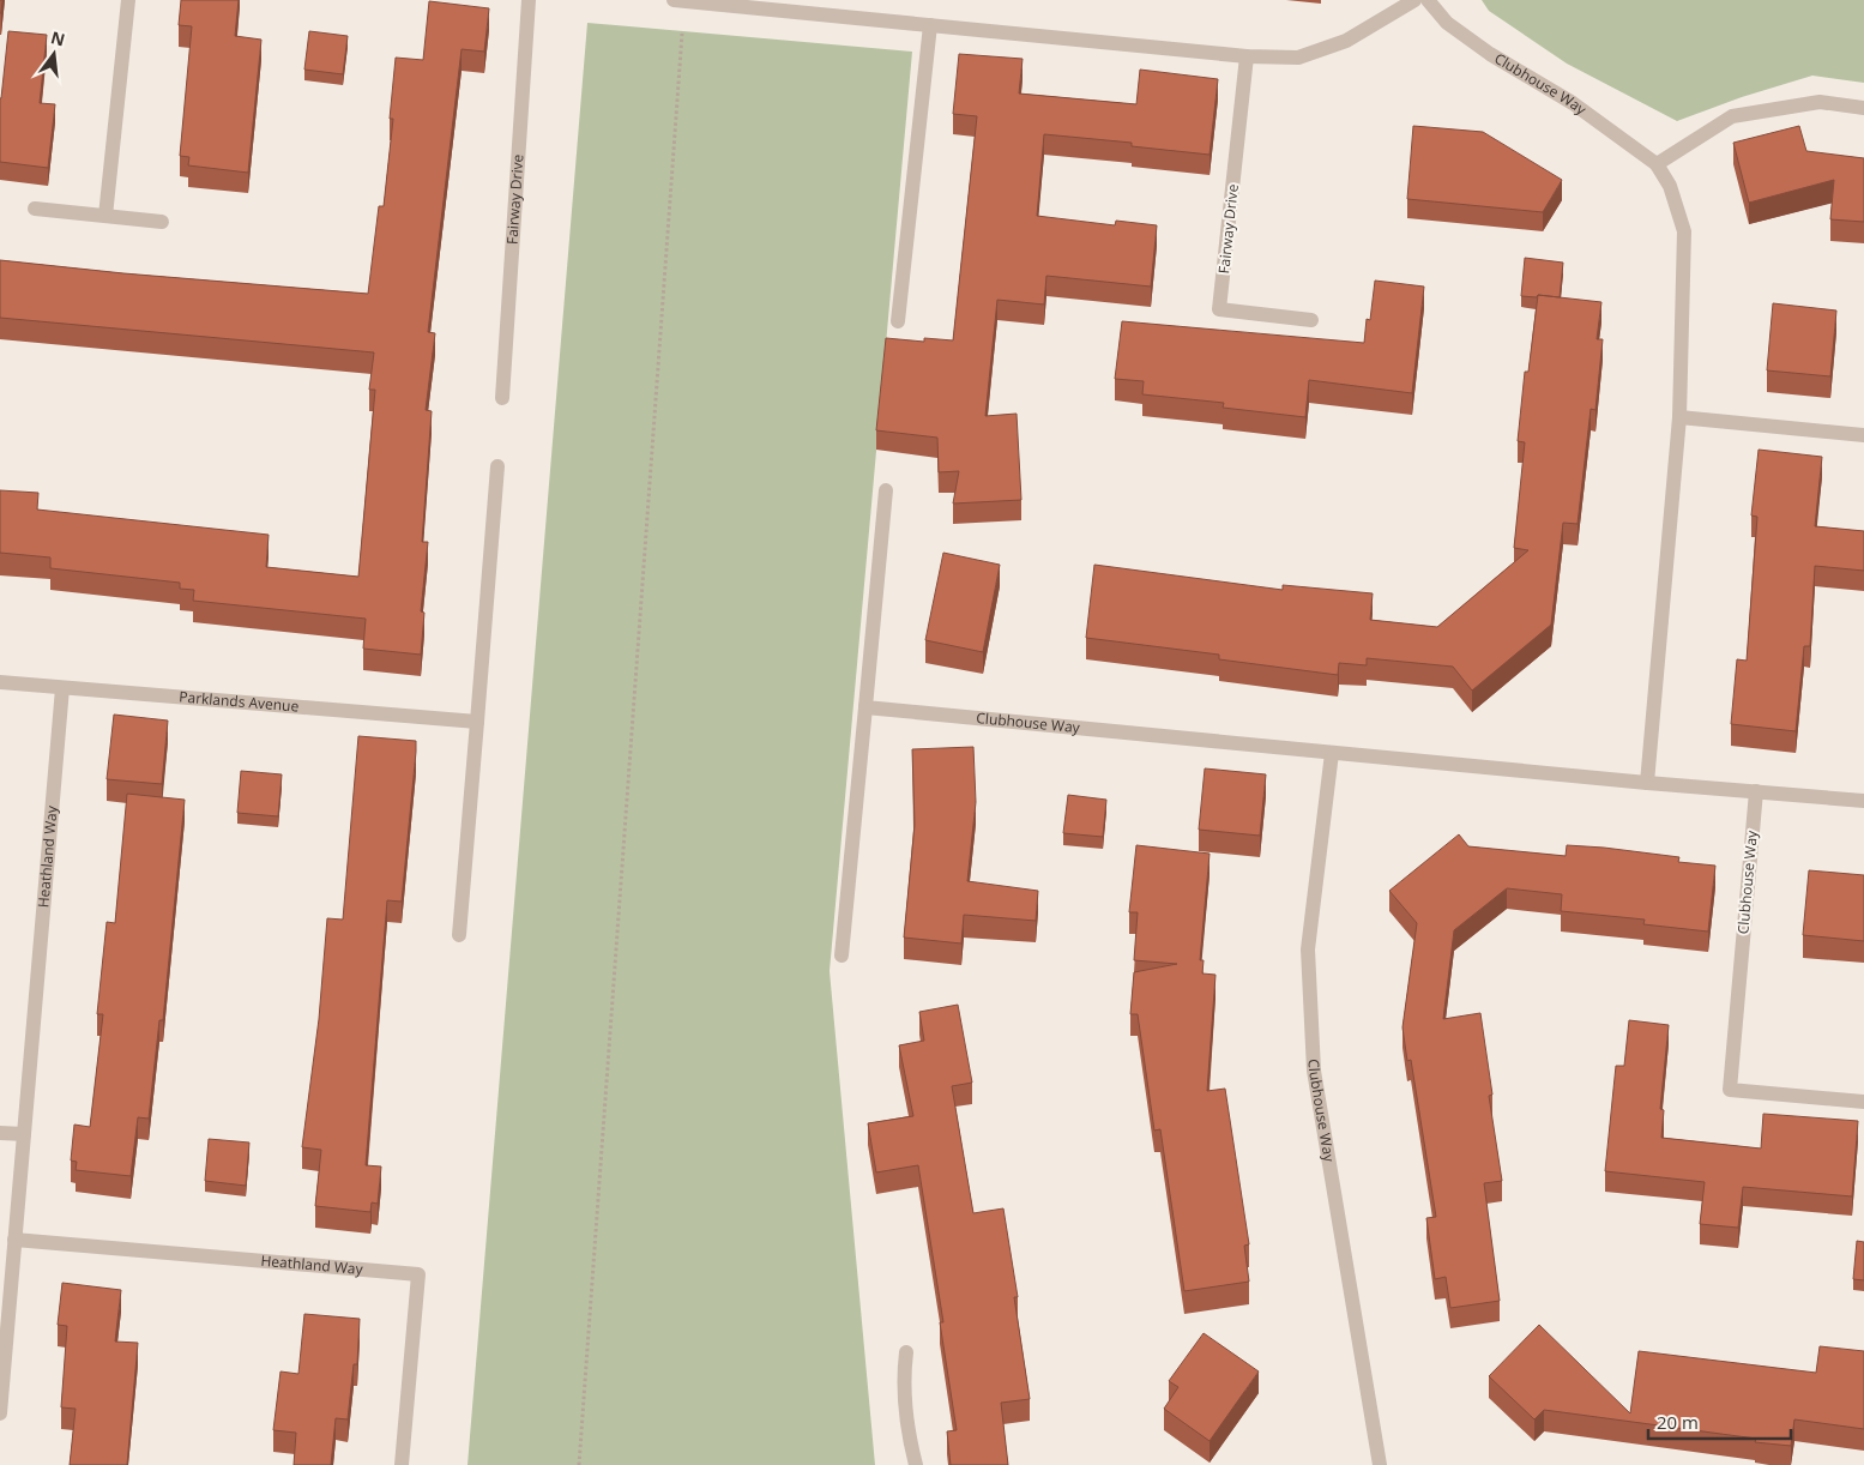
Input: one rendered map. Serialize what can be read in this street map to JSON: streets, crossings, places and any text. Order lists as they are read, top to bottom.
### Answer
{
  "streets": {
    "street": [
      "Clubhouse Way",
      "Fairway Drive",
      "Parklands Avenue",
      "Heathland Way"
    ]
  },
  "crossings": [
    ["Parklands Avenue", "Heathland Way"]
  ],
  "scale_bar": "20 m",
  "north": "top"
}
